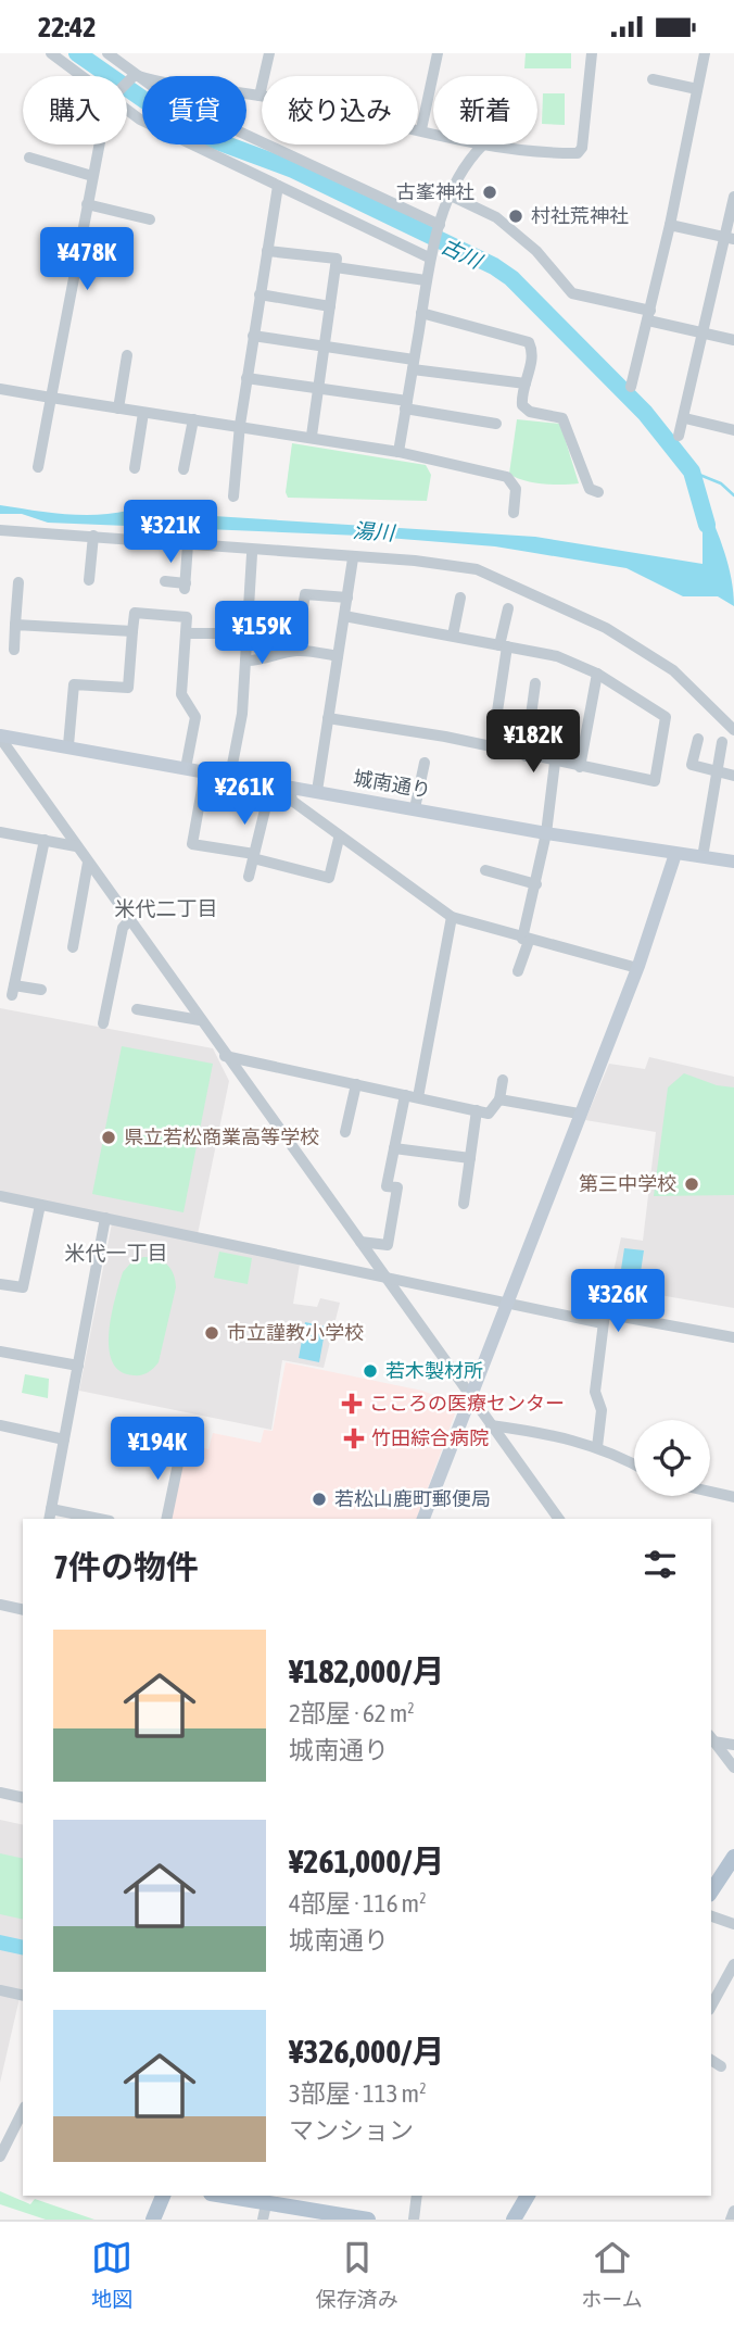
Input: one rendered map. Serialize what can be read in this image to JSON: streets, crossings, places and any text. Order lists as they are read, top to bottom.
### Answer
{
  "streets": {
    "main road": ["城南通り"]
  },
  "districts": ["米代二丁目", "米代一丁目"],
  "water": ["古川", "湯川"],
  "places": {
    "other": [
      "古峯神社",
      "村社荒神社",
      "県立若松商業高等学校",
      "第三中学校",
      "市立謹教小学校",
      "若木製材所",
      "若松山鹿町郵便局"
    ],
    "health": ["こころの医療センター", "竹田綜合病院"]
  },
  "page": {
    "status": "22:42",
    "chip": [
      "購入",
      "賃貸",
      "絞り込み",
      "新着"
    ],
    "price": [
      "¥478K",
      "¥321K",
      "¥159K",
      "¥182K",
      "¥261K",
      "¥326K",
      "¥194K"
    ],
    "heading": "7件の物件",
    "list": [
      {
        "name": "¥182,000/月",
        "note": "2部屋 · 62 m² · 城南通り"
      },
      {
        "name": "¥261,000/月",
        "note": "4部屋 · 116 m² · 城南通り"
      },
      {
        "name": "¥326,000/月",
        "note": "3部屋 · 113 m² · マンション"
      }
    ],
    "tabs": ["地図", "保存済み", "ホーム"]
  }
}
